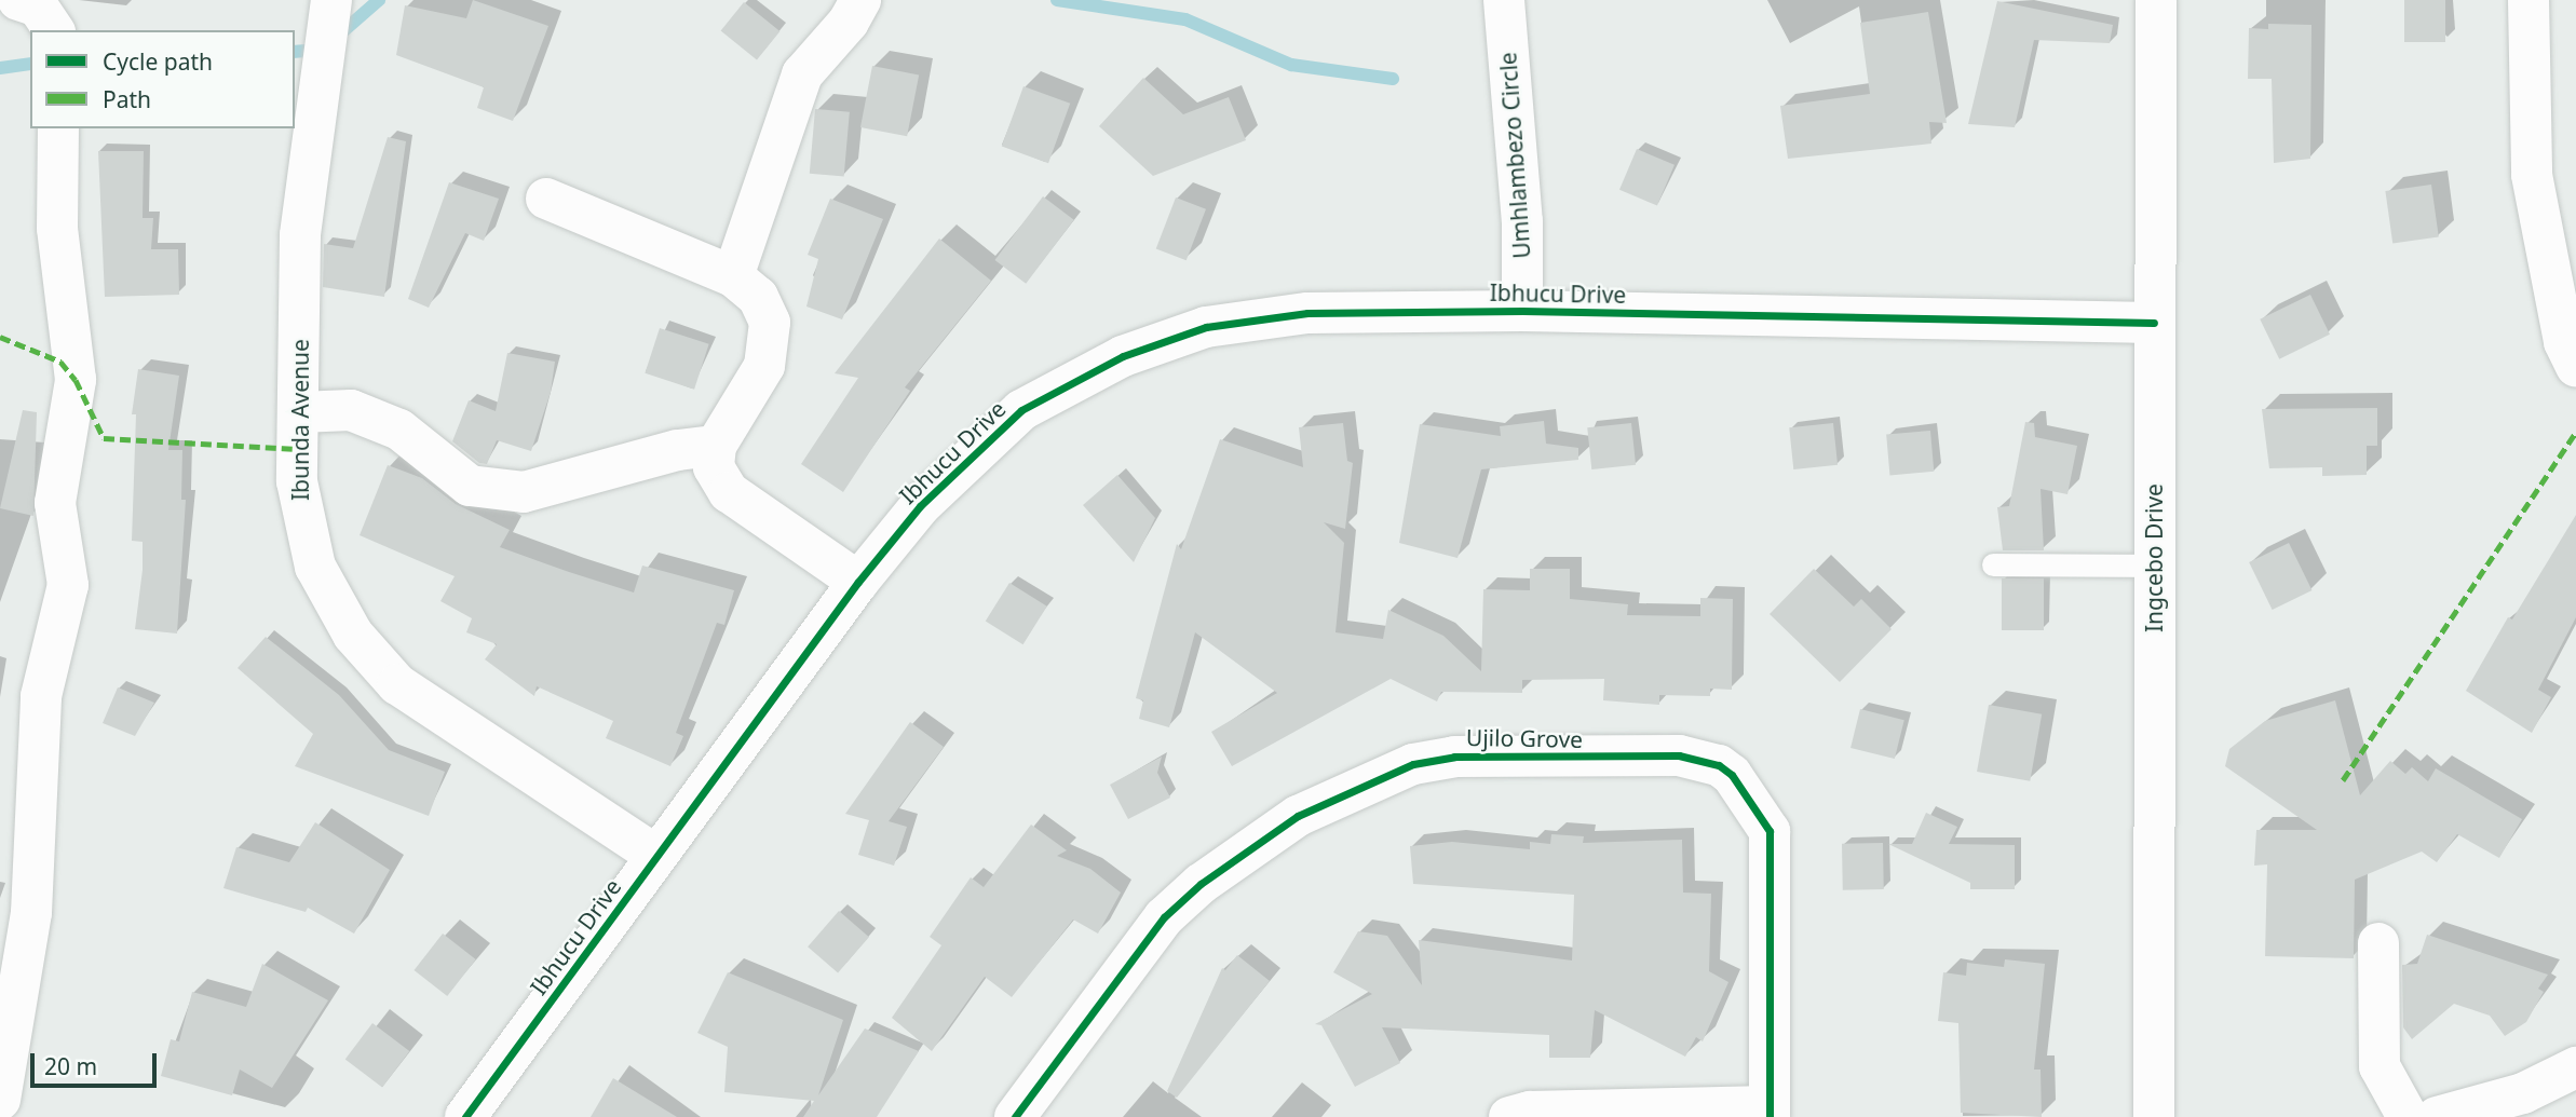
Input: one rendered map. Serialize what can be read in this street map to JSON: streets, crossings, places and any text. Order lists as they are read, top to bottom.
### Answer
{
  "streets": {
    "street": [
      "Umhlambezo Circle",
      "Ibhucu Drive",
      "Ibunda Avenue",
      "Ingcebo Drive",
      "Ujilo Grove"
    ]
  },
  "crossings": [
    ["Umhlambezo Circle", "Ibhucu Drive"],
    ["Ibhucu Drive", "Ibunda Avenue"],
    ["Ibhucu Drive", "Ingcebo Drive"]
  ],
  "legend": ["Cycle path", "Path"],
  "scale_bar": "20 m"
}
